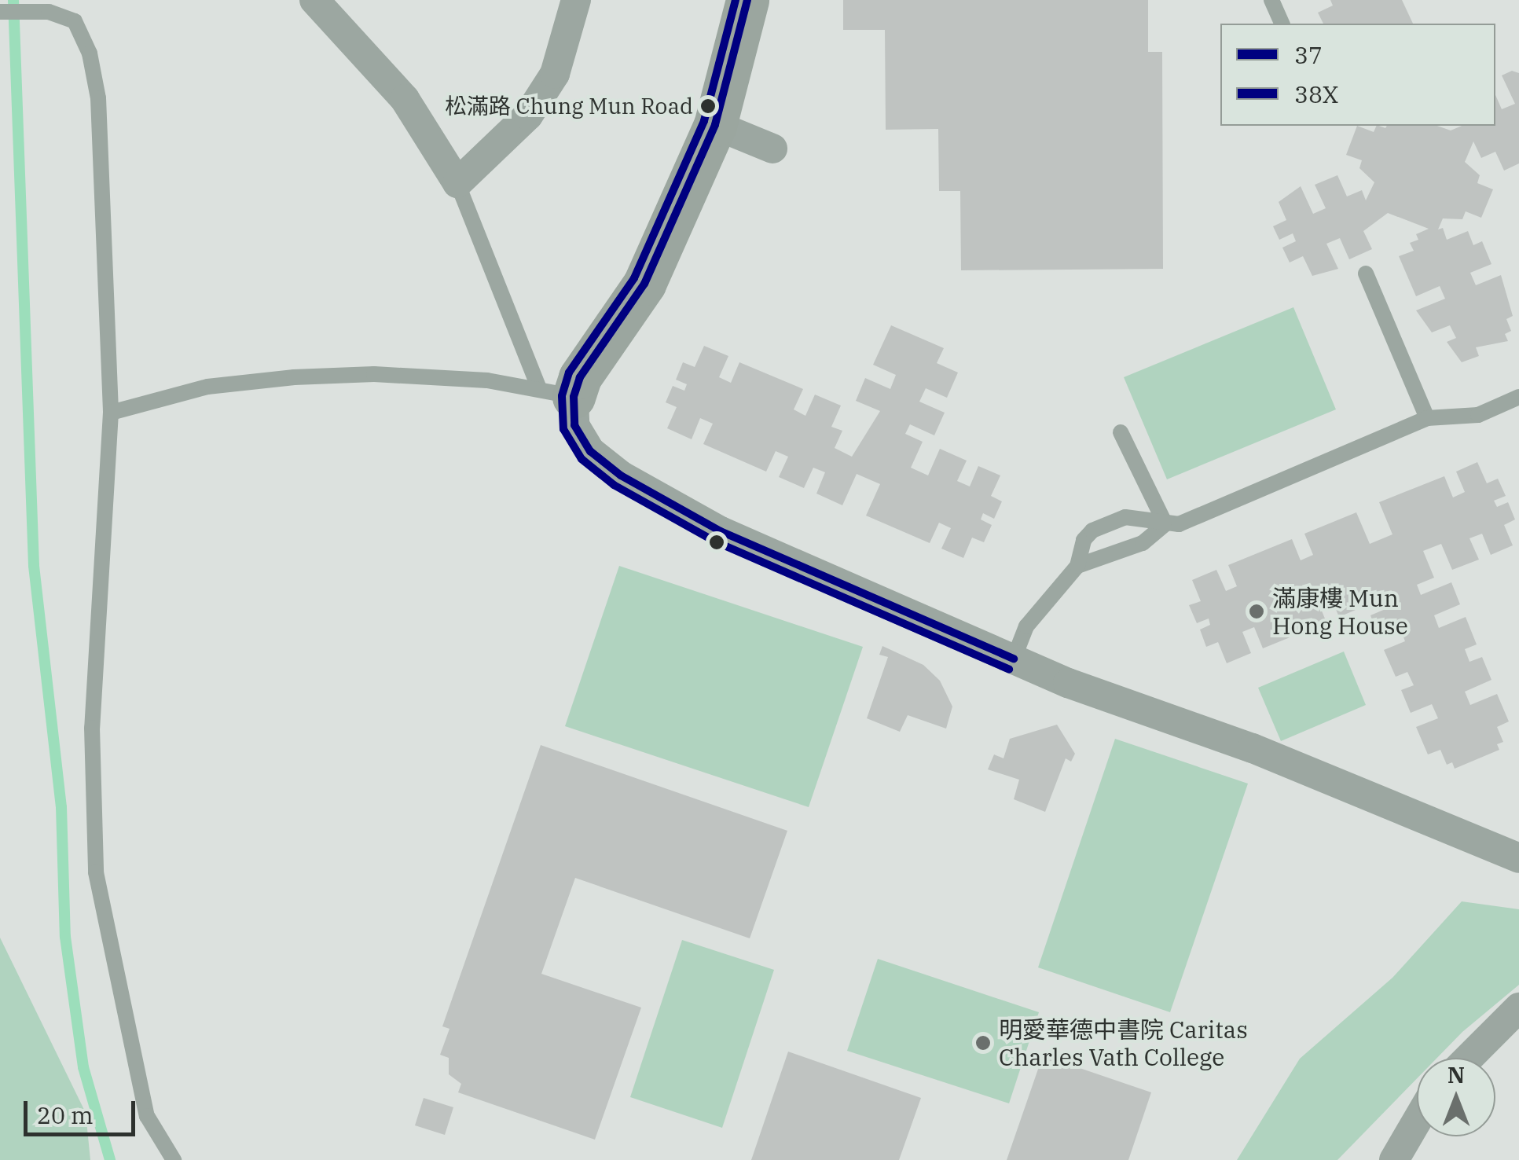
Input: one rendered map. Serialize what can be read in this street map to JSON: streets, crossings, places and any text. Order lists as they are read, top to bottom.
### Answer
{
  "places": ["松滿路 Chung Mun Road", "滿康樓 Mun Hong House", "明愛華德中書院 Caritas Charles Vath College"],
  "lines": ["transit line 37", "transit line 38X"],
  "legend": ["37", "38X"],
  "scale_bar": "20 m",
  "north": "top"
}
